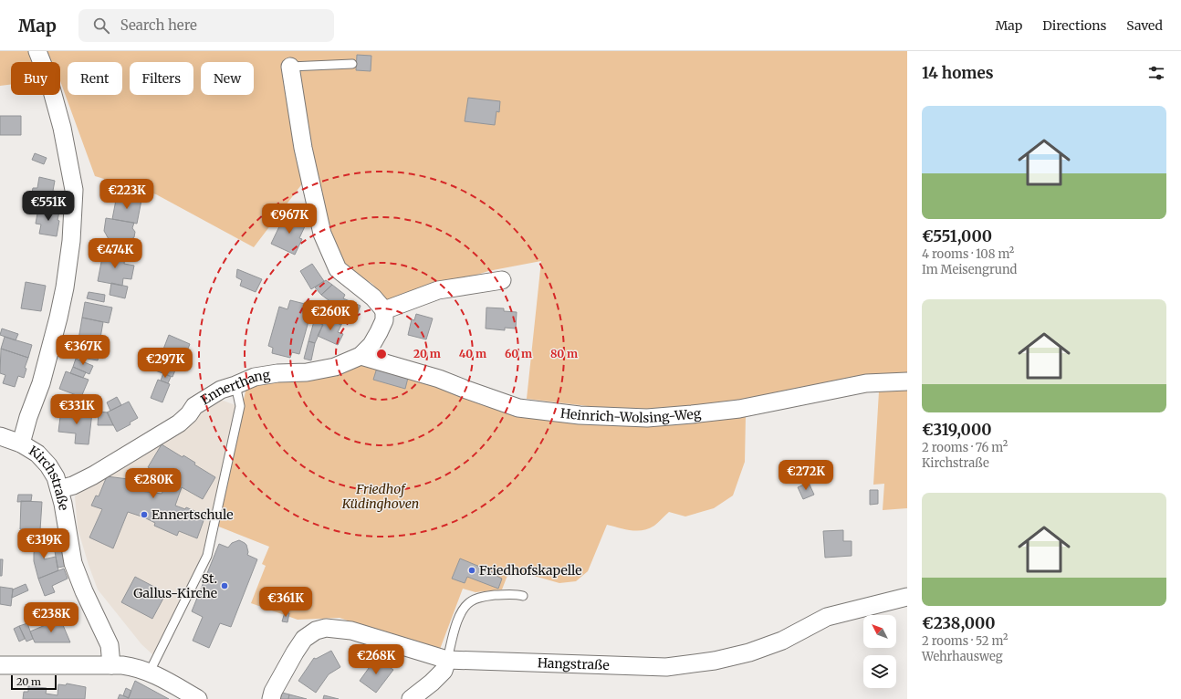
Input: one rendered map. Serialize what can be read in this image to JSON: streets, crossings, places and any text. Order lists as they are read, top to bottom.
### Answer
{
  "streets": {
    "street": [
      "Ennerthang",
      "Heinrich-Wolsing-Weg",
      "Kirchstraße",
      "Hangstraße"
    ]
  },
  "crossings": [
    ["Ennerthang", "Heinrich-Wolsing-Weg"],
    ["Ennerthang", "Kirchstraße"]
  ],
  "parks": ["Friedhof Küdinghoven"],
  "places": ["Ennertschule", "Friedhofskapelle", "St. Gallus-Kirche"],
  "scale_bar": "20 m",
  "north": "top left",
  "page": {
    "header": "Map",
    "search": "Search here",
    "nav": ["Map", "Directions", "Saved"],
    "heading": "14 homes",
    "chip": [
      "Buy",
      "Rent",
      "Filters",
      "New"
    ],
    "list": [
      {
        "name": "€551,000",
        "note": "4 rooms · 108 m² · Im Meisengrund"
      },
      {
        "name": "€319,000",
        "note": "2 rooms · 76 m² · Kirchstraße"
      },
      {
        "name": "€238,000",
        "note": "2 rooms · 52 m² · Wehrhausweg"
      }
    ],
    "price": [
      "€223K",
      "€551K",
      "€967K",
      "€474K",
      "€260K",
      "€367K",
      "€297K",
      "€331K",
      "€272K",
      "€280K",
      "€319K",
      "€361K",
      "€238K",
      "€268K"
    ],
    "scale": "20 m"
  },
  "rings": [
    "20 m",
    "40 m",
    "60 m",
    "80 m"
  ]
}
